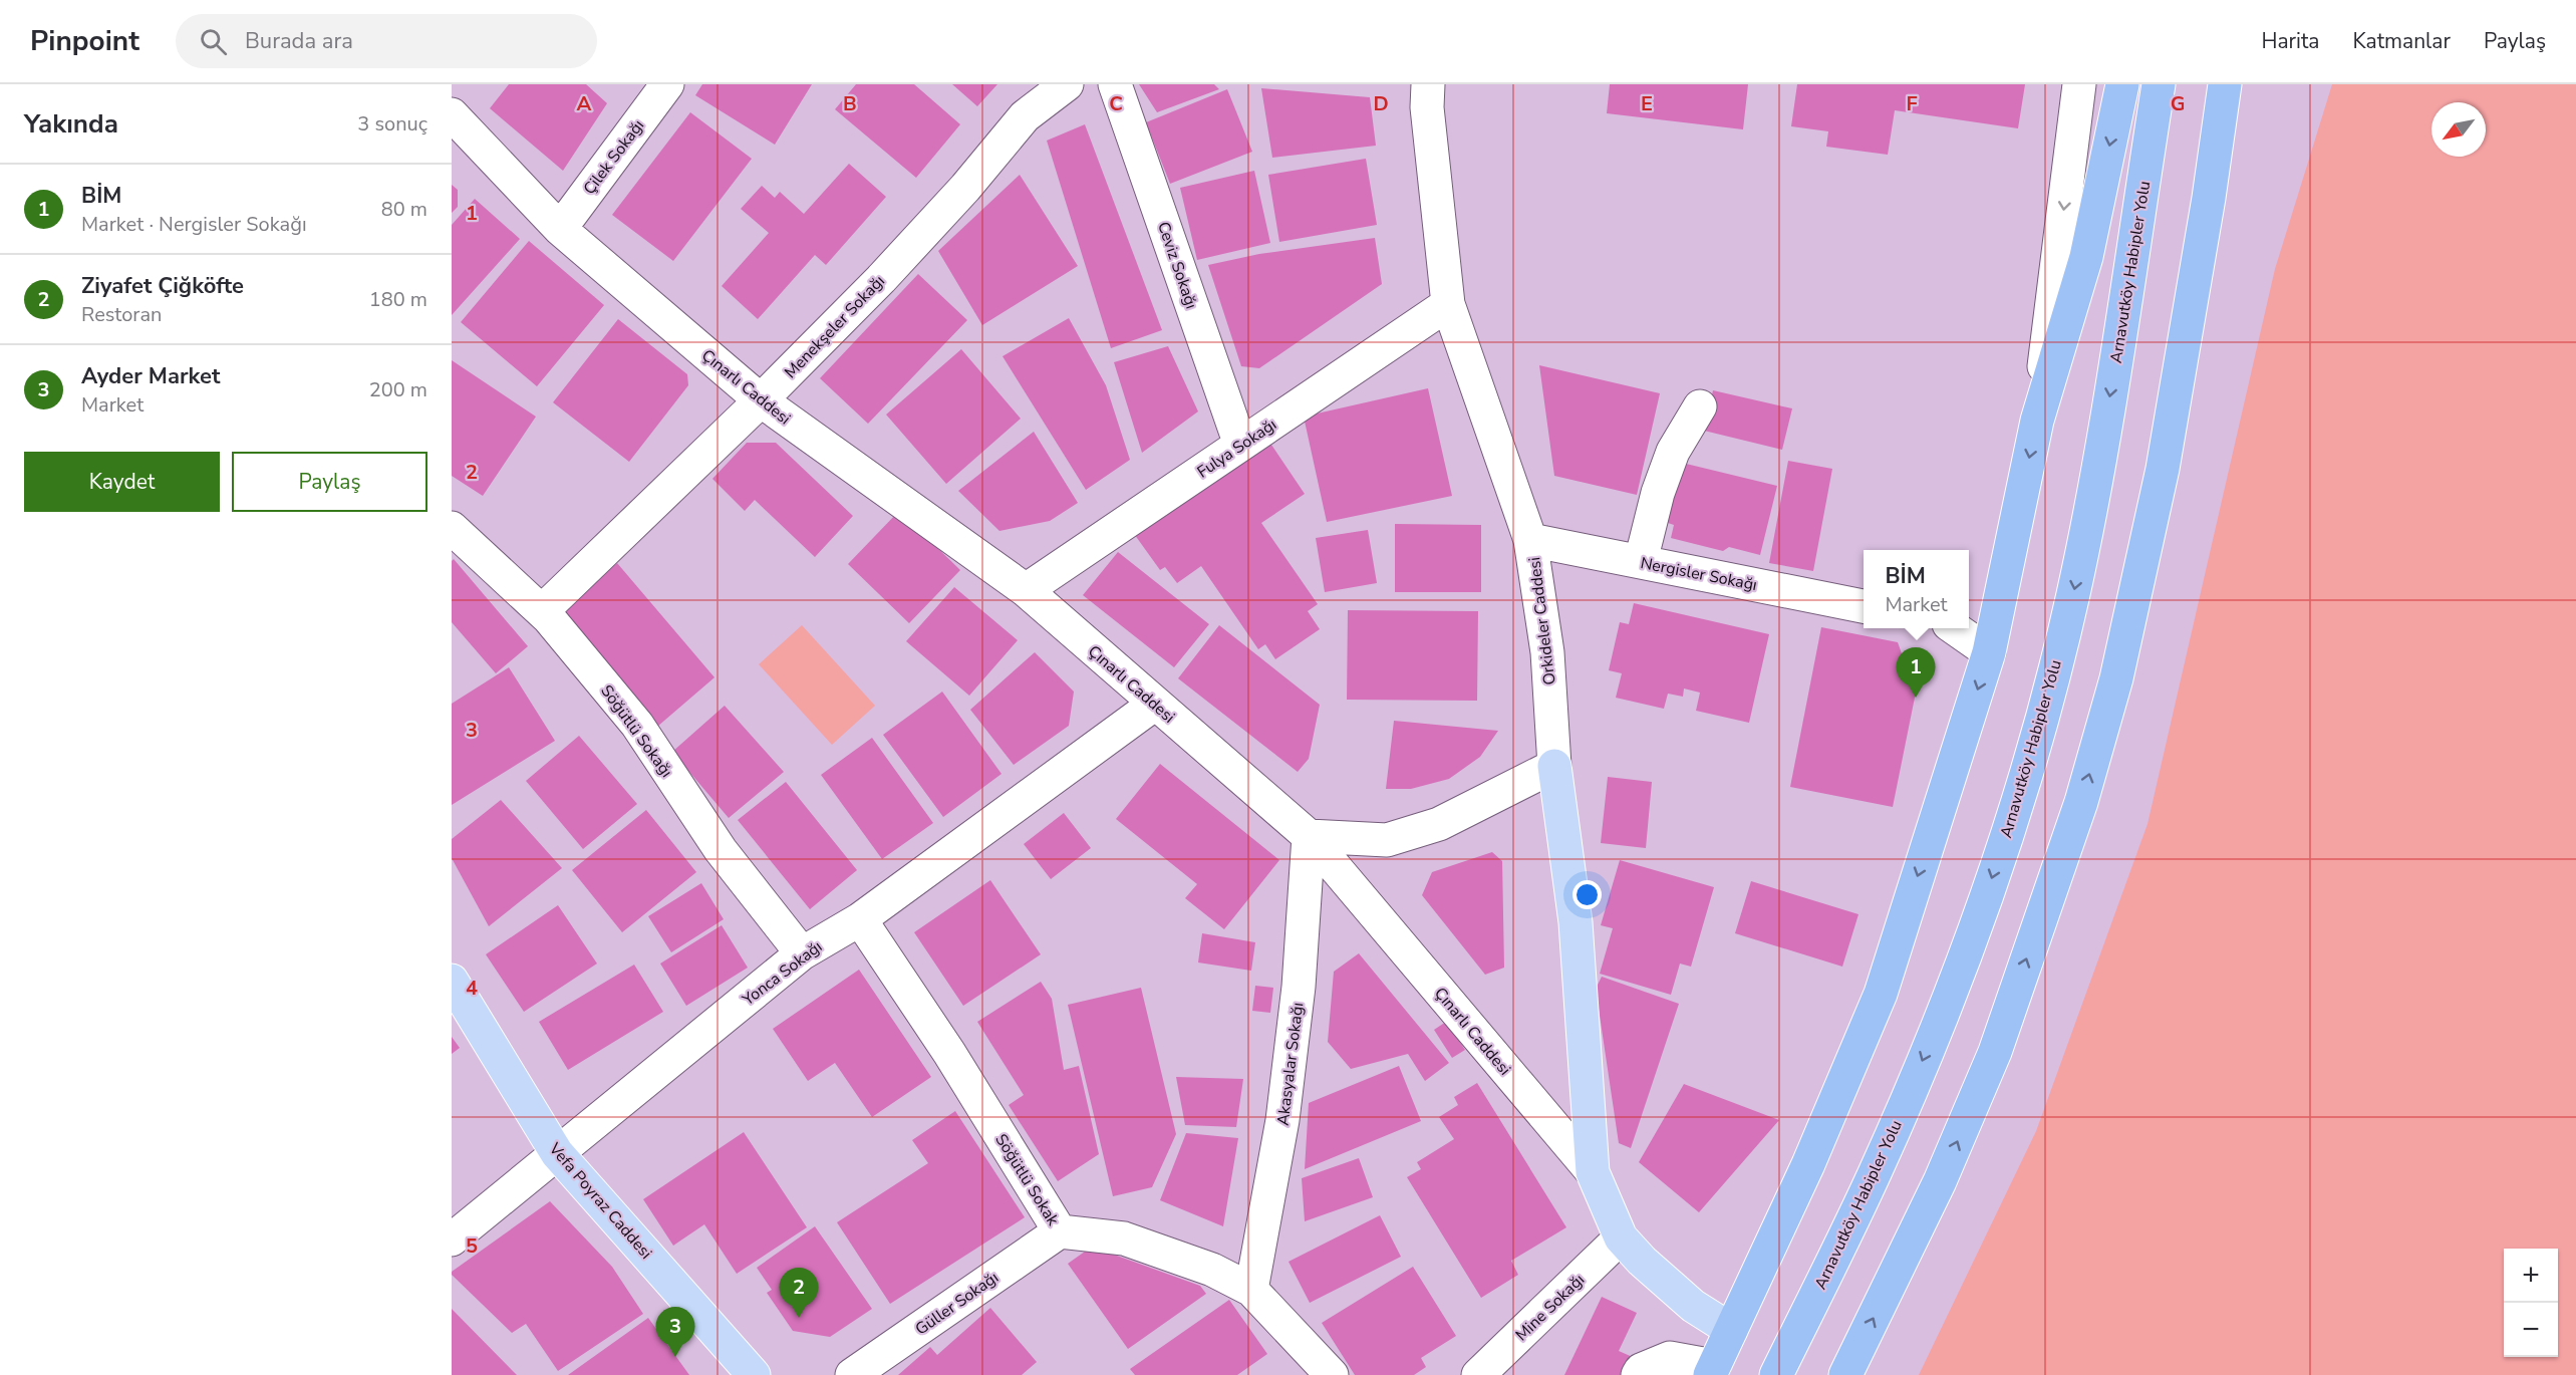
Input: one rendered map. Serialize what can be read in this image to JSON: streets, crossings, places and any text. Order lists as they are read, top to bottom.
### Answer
{
  "streets": {
    "highway": ["Arnavutköy Habipler Yolu"],
    "main road": ["Çınarlı Caddesi", "Orkideler Caddesi", "Vefa Poyraz Caddesi"],
    "street": [
      "Çilek Sokağı",
      "Ceviz Sokağı",
      "Menekşeler Sokağı",
      "Fulya Sokağı",
      "Nergisler Sokağı",
      "Söğütlü Sokağı",
      "Yonca Sokağı",
      "Akasyalar Sokağı",
      "Söğütlü Sokak",
      "Güller Sokağı",
      "Mine Sokağı"
    ]
  },
  "crossings": [
    ["Çilek Sokağı", "Çınarlı Caddesi"],
    ["Ceviz Sokağı", "Fulya Sokağı"],
    ["Menekşeler Sokağı", "Çınarlı Caddesi"],
    ["Menekşeler Sokağı", "Söğütlü Sokağı"],
    ["Çınarlı Caddesi", "Fulya Sokağı"],
    ["Çınarlı Caddesi", "Orkideler Caddesi"],
    ["Çınarlı Caddesi", "Yonca Sokağı"],
    ["Çınarlı Caddesi", "Akasyalar Sokağı"],
    ["Çınarlı Caddesi", "Mine Sokağı"],
    ["Fulya Sokağı", "Orkideler Caddesi"],
    ["Nergisler Sokağı", "Orkideler Caddesi"],
    ["Söğütlü Sokağı", "Yonca Sokağı"],
    ["Yonca Sokağı", "Söğütlü Sokak"],
    ["Yonca Sokağı", "Vefa Poyraz Caddesi"],
    ["Akasyalar Sokağı", "Söğütlü Sokak"],
    ["Söğütlü Sokak", "Güller Sokağı"]
  ],
  "north": "bottom left",
  "page": {
    "header": "Pinpoint",
    "search": "Burada ara",
    "nav": ["Harita", "Katmanlar", "Paylaş"],
    "heading": ["Yakında", "3 sonuç"],
    "list": [
      {
        "mark": "1",
        "name": "BİM",
        "note": "Market · Nergisler Sokağı",
        "value": "80 m"
      },
      {
        "mark": "2",
        "name": "Ziyafet Çiğköfte",
        "note": "Restoran",
        "value": "180 m"
      },
      {
        "mark": "3",
        "name": "Ayder Market",
        "note": "Market",
        "value": "200 m"
      }
    ],
    "buttons": ["Kaydet", "Paylaş"],
    "popup": ["BİM", "Market"],
    "pins": ["1", "2", "3"],
    "map_buttons": ["+", "−"]
  },
  "grid": {
    "columns": [
      "A",
      "B",
      "C",
      "D",
      "E",
      "F",
      "G"
    ],
    "rows": [
      "1",
      "2",
      "3",
      "4",
      "5"
    ]
  }
}
